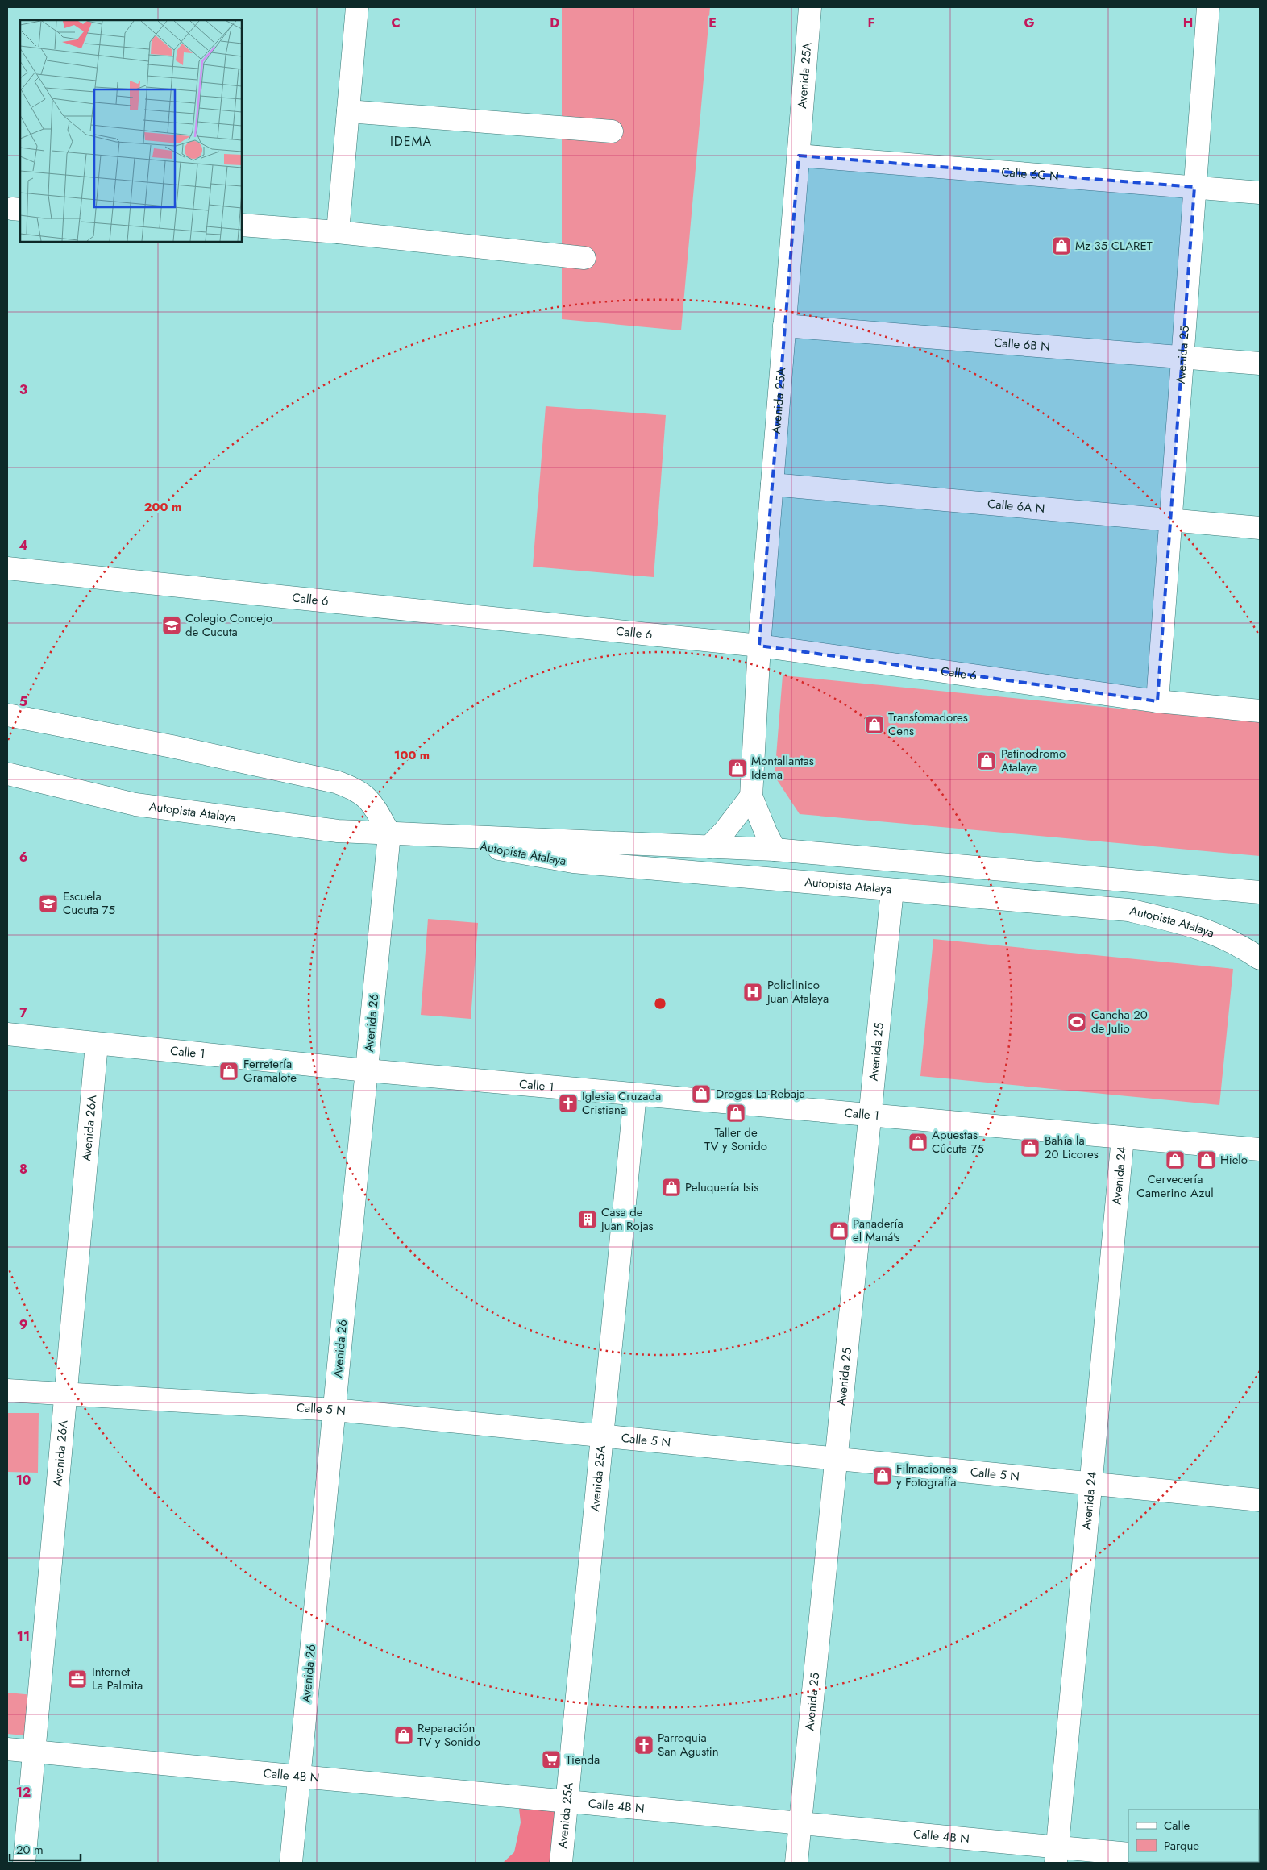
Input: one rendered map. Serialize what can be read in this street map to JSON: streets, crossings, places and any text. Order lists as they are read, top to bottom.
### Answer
{
  "streets": {
    "street": [
      "Avenida 25A",
      "Calle 6C N",
      "Calle 6B N",
      "Avenida 25",
      "Calle 6A N",
      "Calle 6",
      "Autopista Atalaya",
      "Avenida 26",
      "Calle 1",
      "Avenida 26A",
      "Avenida 24",
      "Calle 5 N",
      "Calle 4B N"
    ]
  },
  "crossings": [
    ["Avenida 25A", "Calle 6C N"],
    ["Avenida 25A", "Calle 6B N"],
    ["Avenida 25A", "Calle 6A N"],
    ["Avenida 25A", "Calle 6"],
    ["Avenida 25A", "Autopista Atalaya"],
    ["Avenida 25A", "Calle 1"],
    ["Avenida 25A", "Calle 5 N"],
    ["Avenida 25A", "Calle 4B N"],
    ["Calle 6C N", "Avenida 25"],
    ["Calle 6B N", "Avenida 25"],
    ["Avenida 25", "Calle 6A N"],
    ["Avenida 25", "Calle 6"],
    ["Avenida 25", "Autopista Atalaya"],
    ["Avenida 25", "Calle 1"],
    ["Avenida 25", "Calle 5 N"],
    ["Avenida 25", "Calle 4B N"],
    ["Autopista Atalaya", "Avenida 26"],
    ["Avenida 26", "Calle 1"],
    ["Avenida 26", "Calle 5 N"],
    ["Avenida 26", "Calle 4B N"],
    ["Calle 1", "Avenida 26A"],
    ["Calle 1", "Avenida 24"],
    ["Avenida 26A", "Calle 5 N"],
    ["Avenida 26A", "Calle 4B N"],
    ["Avenida 24", "Calle 5 N"],
    ["Avenida 24", "Calle 4B N"]
  ],
  "districts": ["IDEMA"],
  "places": {
    "shop": [
      "Mz 35 CLARET",
      "Transfomadores Cens",
      "Patinodromo Atalaya",
      "Montallantas Idema",
      "Ferretería Gramalote",
      "Drogas La Rebaja",
      "Taller de TV y Sonido",
      "Apuestas Cúcuta 75",
      "Bahía la 20 Licores",
      "Cervecería Camerino Azul",
      "Hielo",
      "Peluquería Isis",
      "Panadería el Maná's",
      "Filmaciones y Fotografía",
      "Reparación TV y Sonido"
    ],
    "school or university": ["Colegio Concejo de Cucuta", "Escuela Cucuta 75"],
    "hospital": ["Policlinico Juan Atalaya"],
    "sports": ["Cancha 20 de Julio"],
    "church": ["Iglesia Cruzada Cristiana", "Parroquia San Agustin"],
    "building": ["Casa de Juan Rojas"],
    "office": ["Internet La Palmita"],
    "supermarket": ["Tienda"]
  },
  "legend": ["Calle", "Parque"],
  "scale_bar": "20 m",
  "grid": {
    "columns": [
      "C",
      "D",
      "E",
      "F",
      "G",
      "H"
    ],
    "rows": [
      "3",
      "4",
      "5",
      "6",
      "7",
      "8",
      "9",
      "10",
      "11",
      "12"
    ]
  },
  "rings": ["200 m", "100 m"]
}
